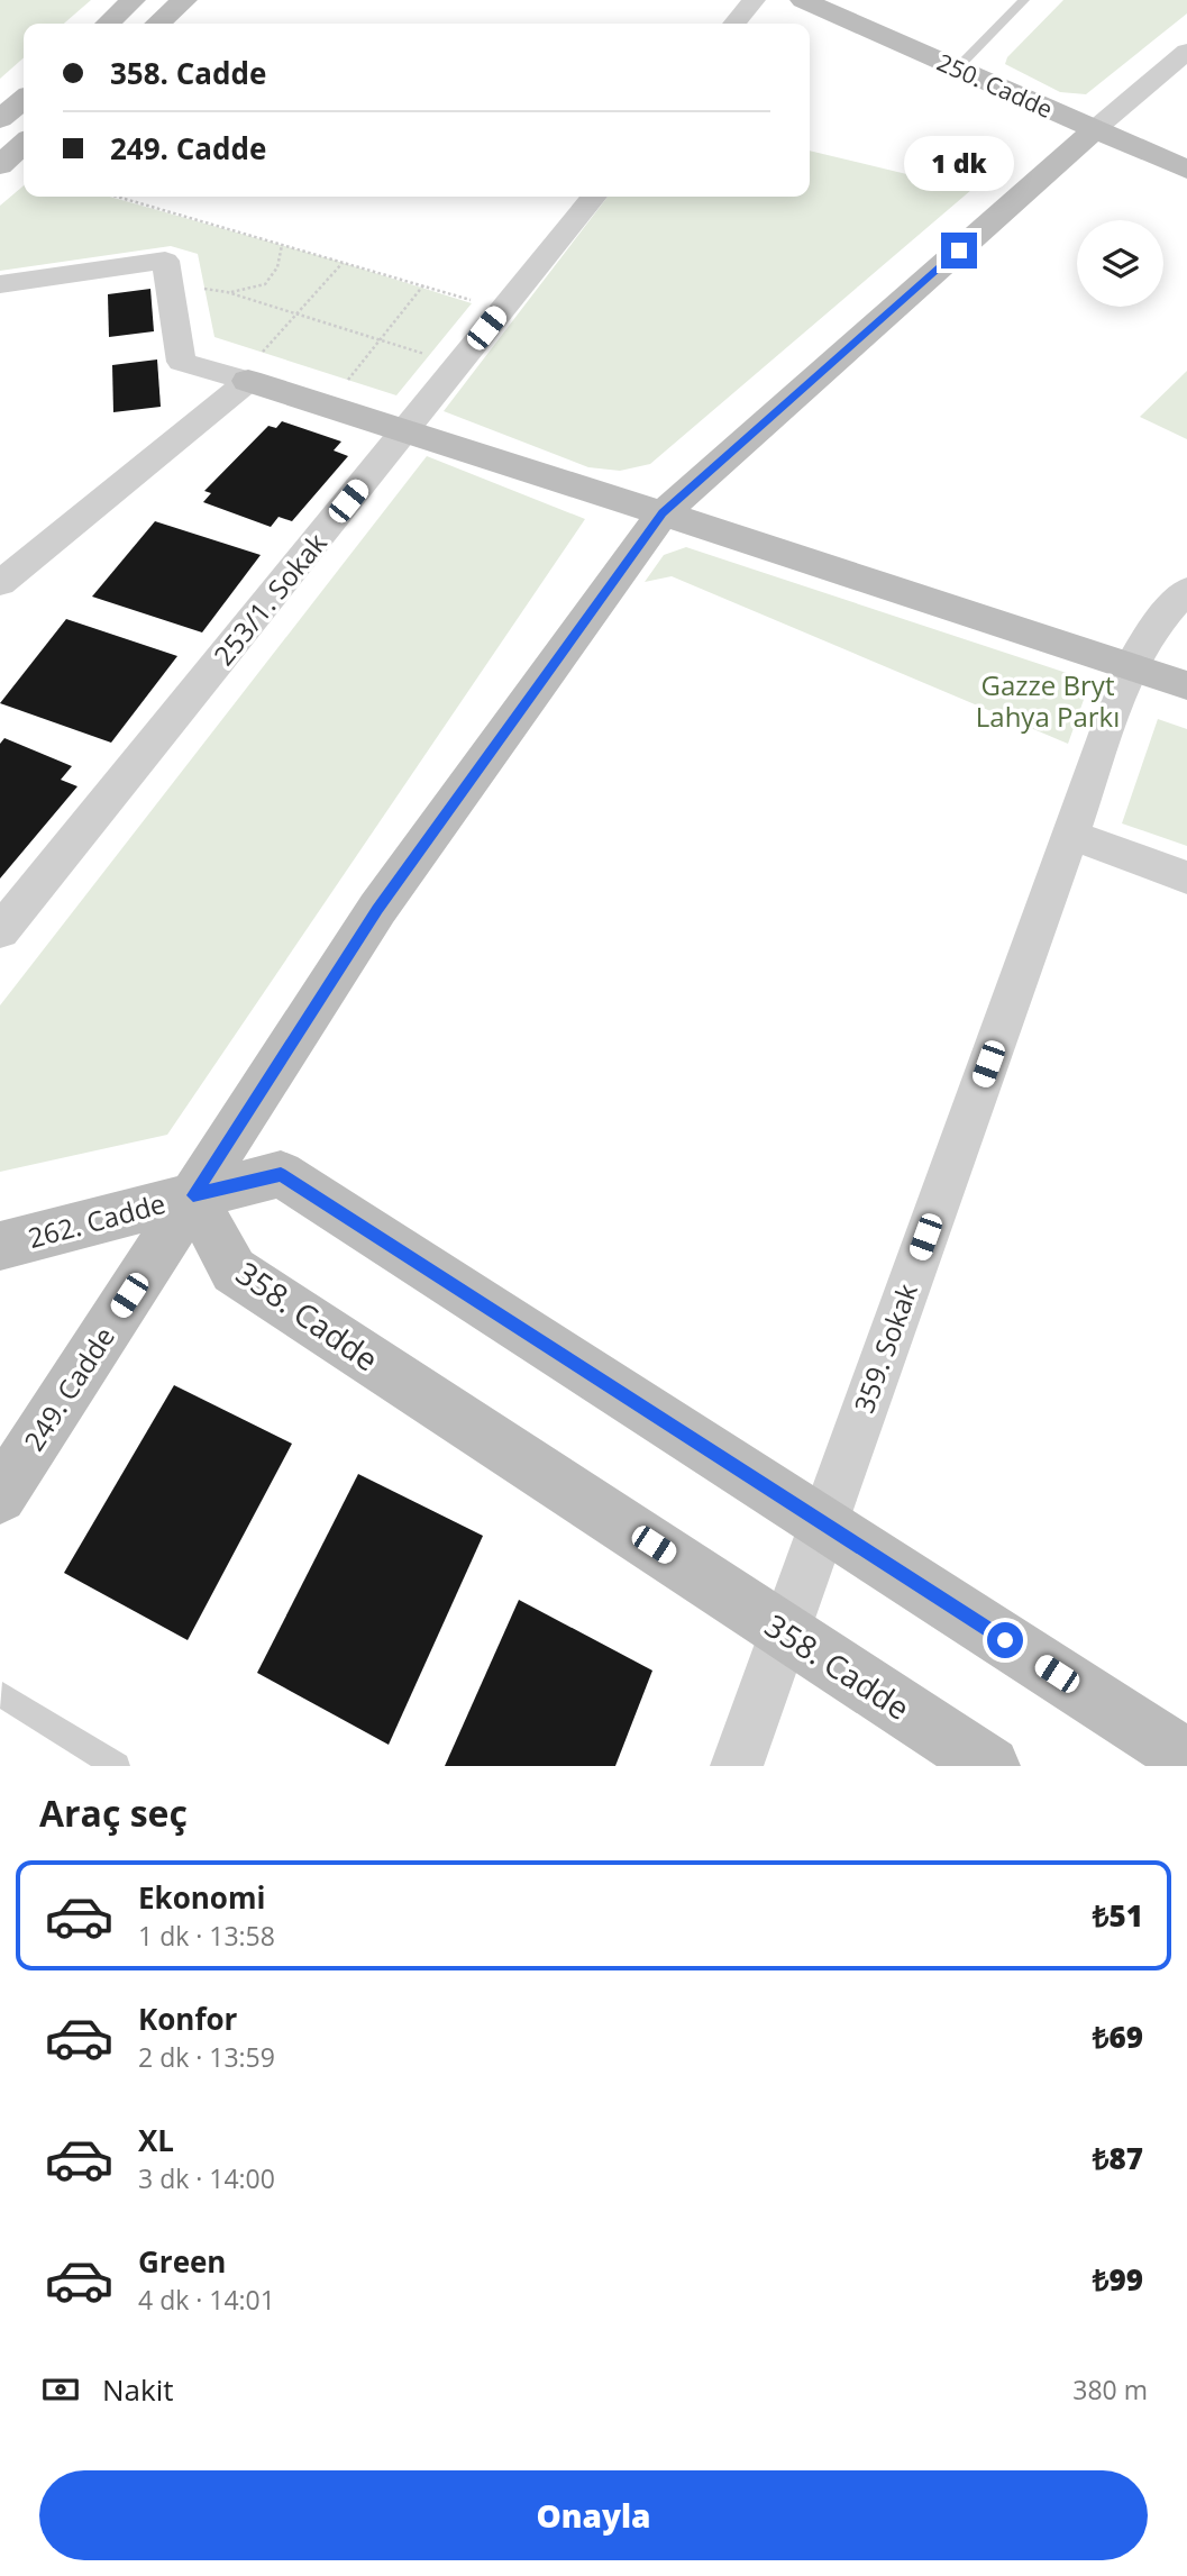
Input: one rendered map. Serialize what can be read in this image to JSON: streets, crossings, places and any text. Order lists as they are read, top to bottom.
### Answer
{
  "streets": {
    "street": [
      "250. Cadde",
      "253/1. Sokak",
      "262. Cadde",
      "358. Cadde",
      "359. Sokak",
      "249. Cadde"
    ]
  },
  "crossings": [
    ["250. Cadde", "249. Cadde"],
    ["262. Cadde", "358. Cadde"],
    ["262. Cadde", "249. Cadde"],
    ["358. Cadde", "359. Sokak"],
    ["358. Cadde", "249. Cadde"]
  ],
  "parks": ["Gazze Bryt Lahya Parkı"],
  "page": {
    "banner": ["358. Cadde", "249. Cadde"],
    "bubble": "1 dk",
    "heading": "Araç seç",
    "list": [
      {
        "name": "Ekonomi",
        "note": "1 dk · 13:58",
        "value": "₺51"
      },
      {
        "name": "Konfor",
        "note": "2 dk · 13:59",
        "value": "₺69"
      },
      {
        "name": "XL",
        "note": "3 dk · 14:00",
        "value": "₺87"
      },
      {
        "name": "Green",
        "note": "4 dk · 14:01",
        "value": "₺99"
      }
    ],
    "pay": ["Nakit", "380 m"],
    "buttons": "Onayla"
  }
}
